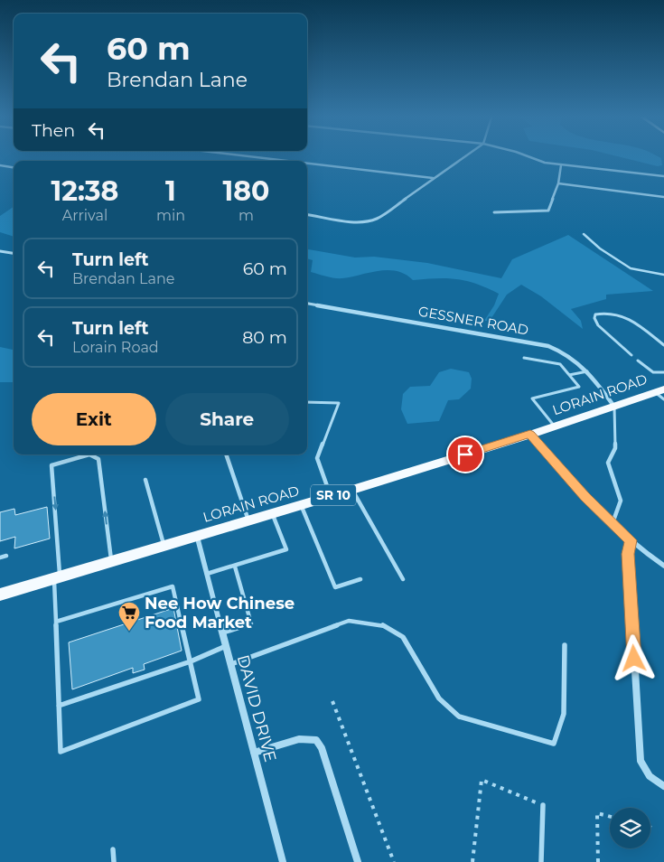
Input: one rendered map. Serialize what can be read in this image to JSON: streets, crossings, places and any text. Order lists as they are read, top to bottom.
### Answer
{
  "streets": {
    "main road": ["LORAIN ROAD", "SR 10"],
    "street": ["GESSNER ROAD", "DAVID DRIVE"]
  },
  "crossings": [
    ["GESSNER ROAD", "LORAIN ROAD"],
    ["LORAIN ROAD", "DAVID DRIVE"]
  ],
  "places": {
    "supermarket": ["Nee How Chinese Food Market"]
  },
  "page": {
    "turn": ["60 m", "Brendan Lane"],
    "then": "Then",
    "eta": [
      "12:38",
      "Arrival",
      "1",
      "min",
      "180",
      "m"
    ],
    "list": [
      {
        "name": "Turn left",
        "note": "Brendan Lane",
        "value": "60 m"
      },
      {
        "name": "Turn left",
        "note": "Lorain Road",
        "value": "80 m"
      }
    ],
    "buttons": ["Exit", "Share"]
  }
}
